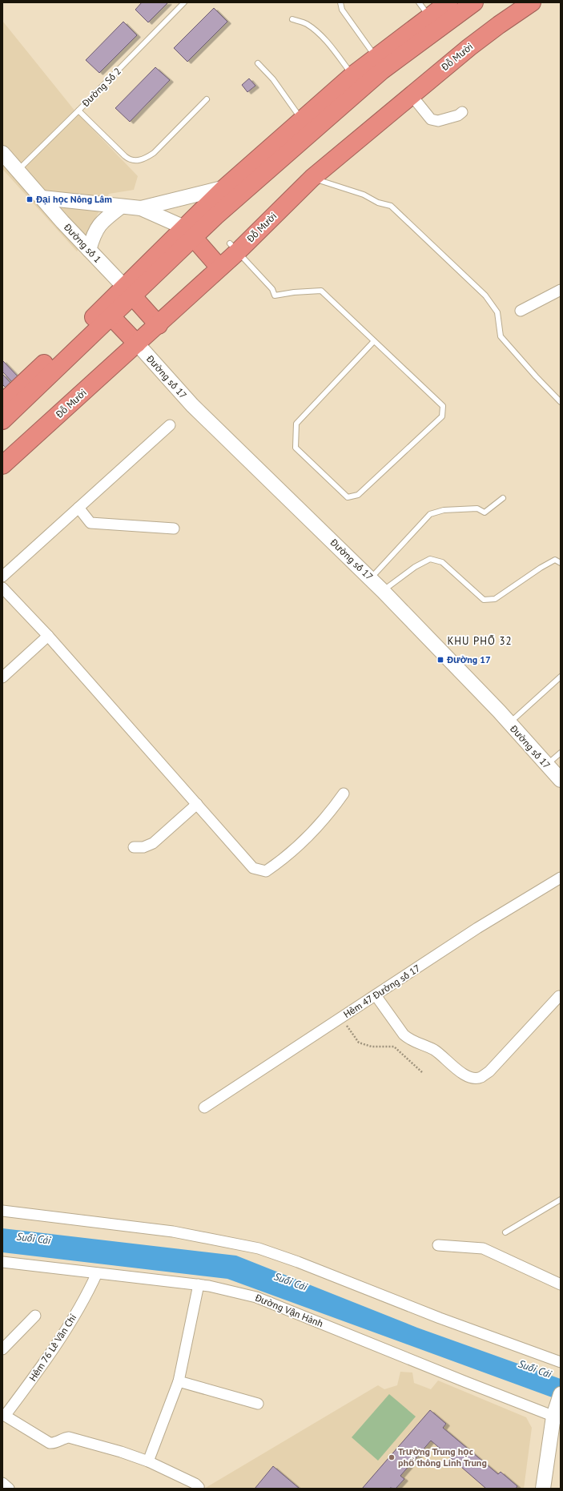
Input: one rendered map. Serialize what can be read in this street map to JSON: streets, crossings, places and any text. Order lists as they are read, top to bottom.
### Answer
{
  "streets": {
    "highway": ["Đỗ Mười"],
    "street": [
      "Đường số 1",
      "Đường số 17",
      "Hẻm 47 Đường số 17",
      "Đường Vận Hành",
      "Hẻm 76 Lê Văn Chí"
    ],
    "lane": ["Đường Số 2"]
  },
  "crossings": [
    ["Đỗ Mười", "Đường số 17"],
    ["Đường Số 2", "Đường số 1"],
    ["Đường Vận Hành", "Hẻm 76 Lê Văn Chí"]
  ],
  "districts": ["KHU PHỐ 32"],
  "water": ["Suối Cái"],
  "places": {
    "transit": ["Đại học Nông Lâm", "Đường 17"],
    "other": ["Trường Trung học phổ thông Linh Trung"]
  }
}
